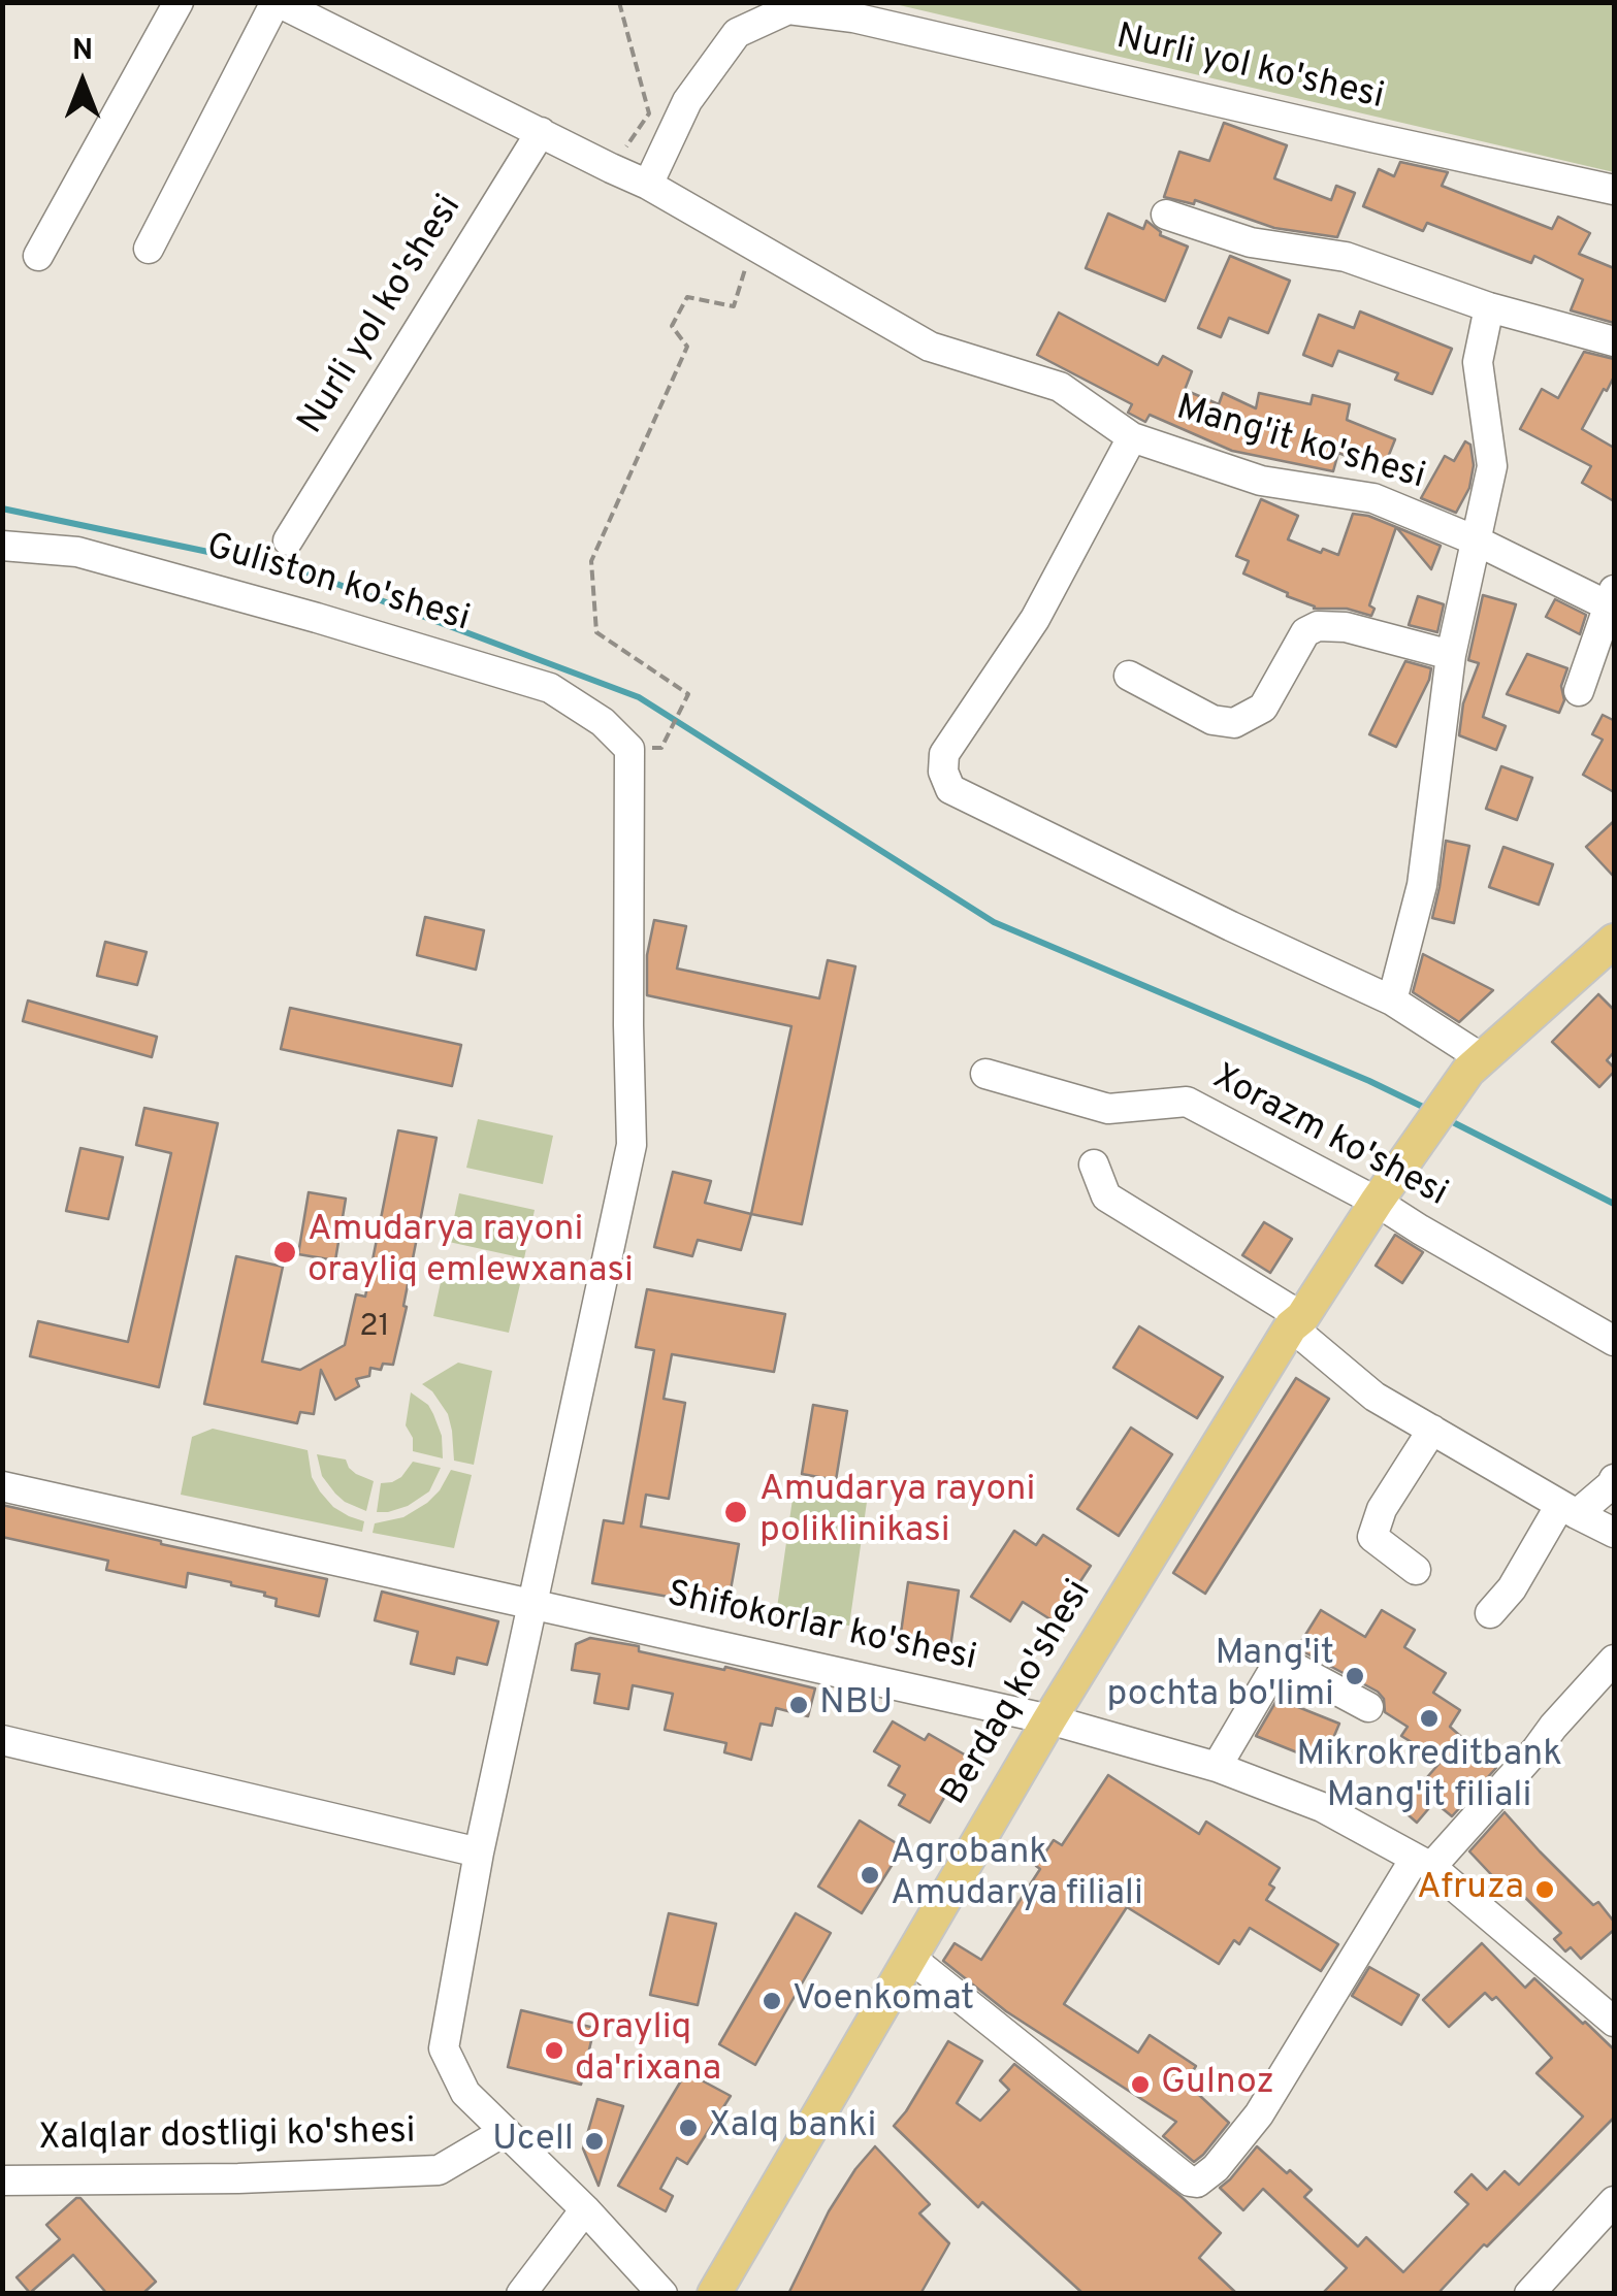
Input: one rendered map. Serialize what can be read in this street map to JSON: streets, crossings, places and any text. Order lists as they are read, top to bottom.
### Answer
{
  "streets": {
    "main road": ["Berdaq ko'shesi"],
    "street": [
      "Nurli yol ko'shesi",
      "Mang'it ko'shesi",
      "Guliston ko'shesi",
      "Xorazm ko'shesi",
      "Shifokorlar ko'shesi",
      "Xalqlar dostligi ko'shesi"
    ]
  },
  "crossings": [
    ["Nurli yol ko'shesi", "Mang'it ko'shesi"],
    ["Guliston ko'shesi", "Shifokorlar ko'shesi"],
    ["Xorazm ko'shesi", "Berdaq ko'shesi"],
    ["Shifokorlar ko'shesi", "Berdaq ko'shesi"]
  ],
  "places": [
    "Amudarya rayoni orayliq emlewxanasi",
    "Amudarya rayoni poliklinikasi",
    "Mang'it pochta bo'limi",
    "NBU",
    "Mikrokreditbank Mang'it filiali",
    "Agrobank Amudarya filiali",
    "Afruza",
    "Voenkomat",
    "Orayliq da'rixana",
    "Gulnoz",
    "Xalq banki",
    "Ucell"
  ],
  "house_numbers": ["21"],
  "north": "top"
}
